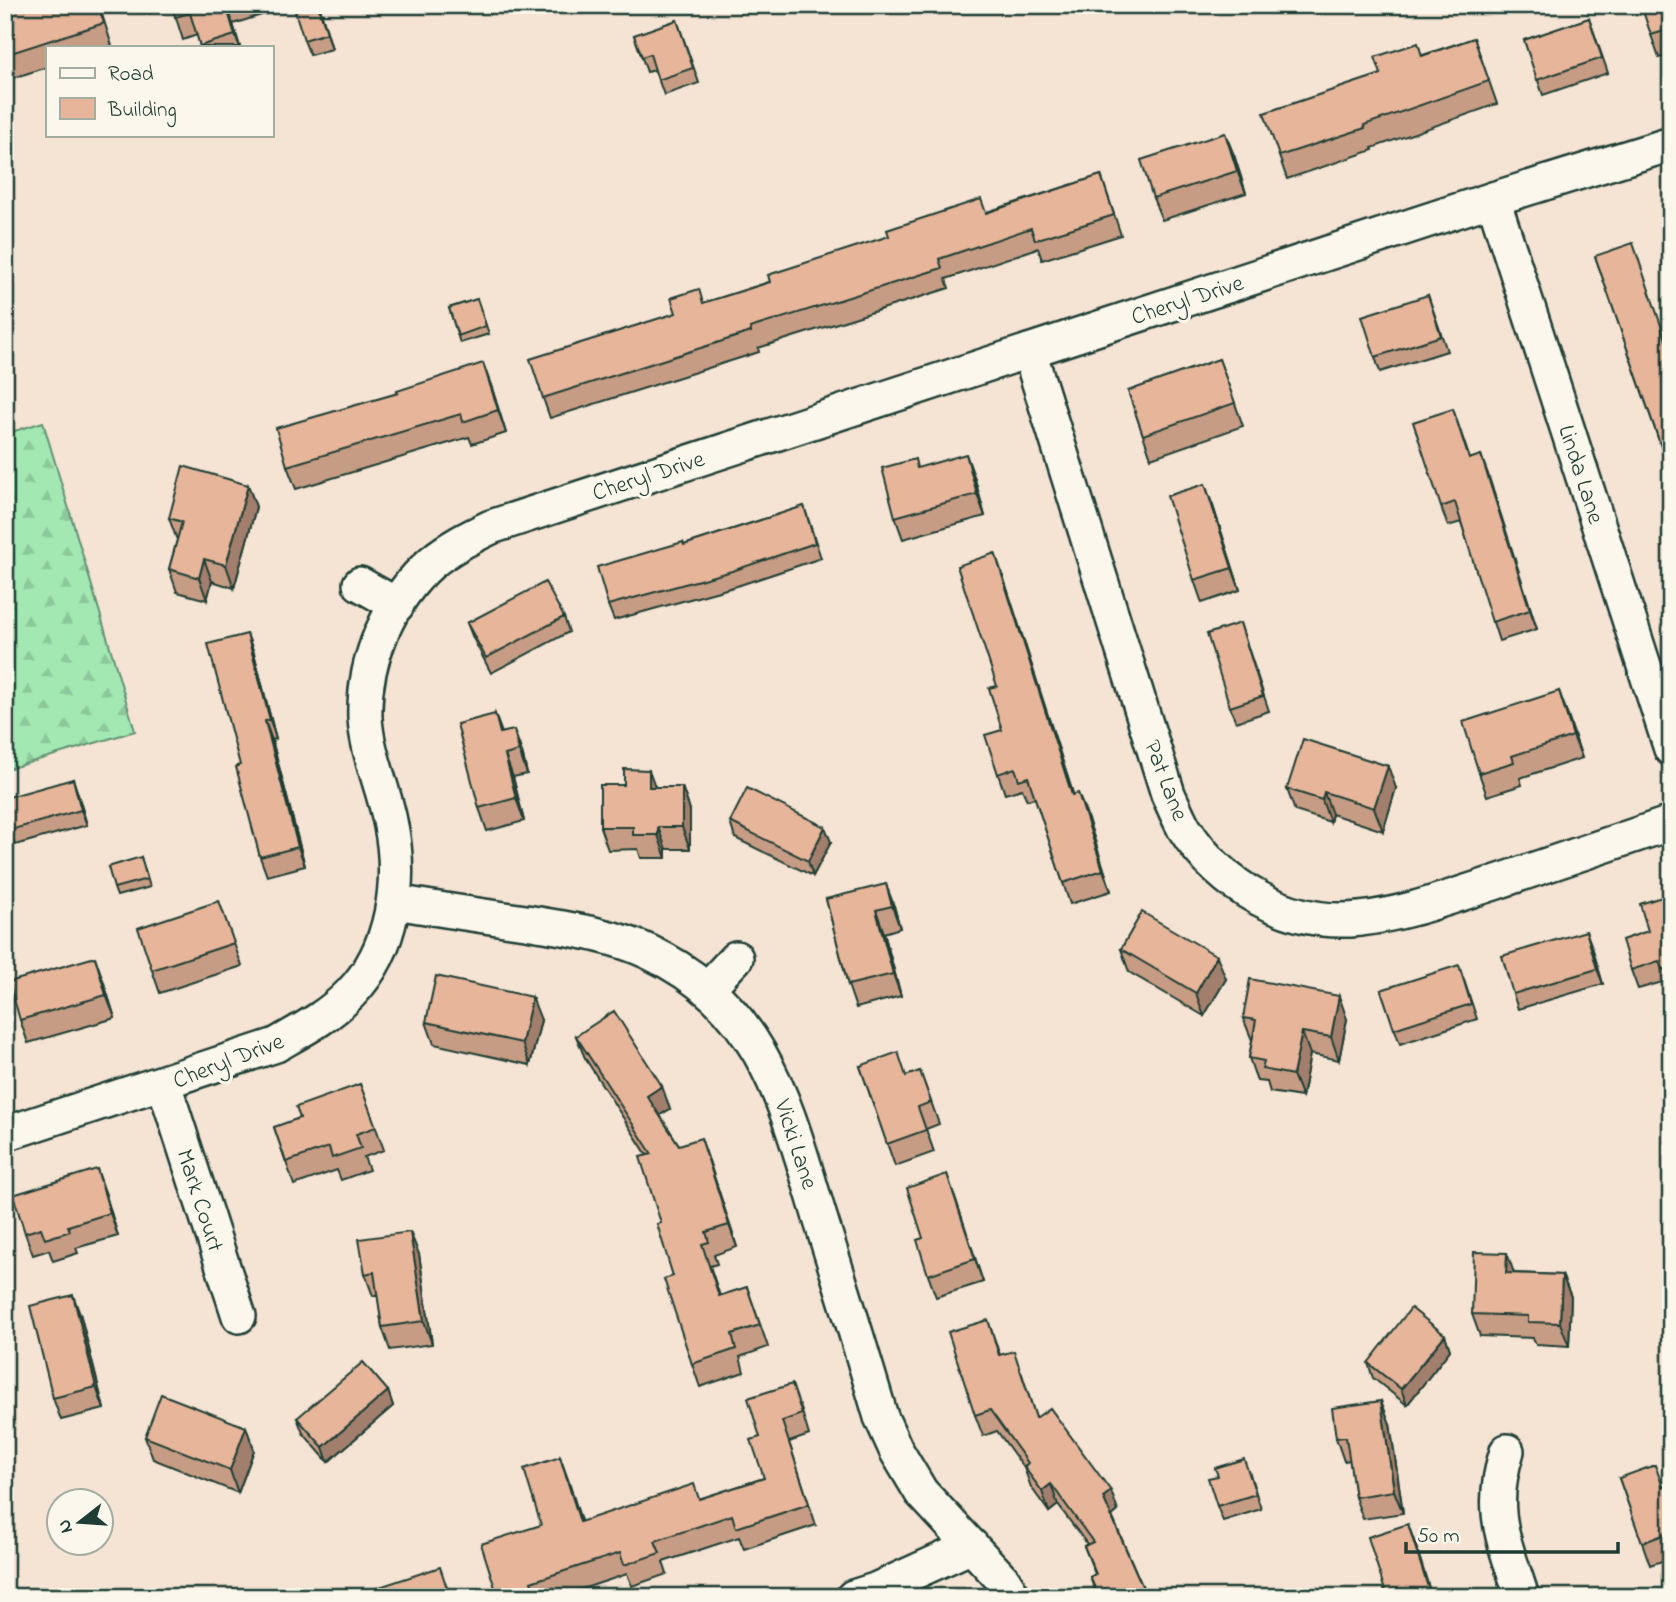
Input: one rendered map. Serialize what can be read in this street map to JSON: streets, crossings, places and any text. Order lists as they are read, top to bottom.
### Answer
{
  "streets": {
    "street": [
      "Cheryl Drive",
      "Linda Lane",
      "Pat Lane",
      "Vicki Lane",
      "Mark Court"
    ]
  },
  "crossings": [
    ["Cheryl Drive", "Linda Lane"],
    ["Cheryl Drive", "Pat Lane"],
    ["Cheryl Drive", "Vicki Lane"],
    ["Cheryl Drive", "Mark Court"]
  ],
  "legend": ["Road", "Building"],
  "scale_bar": "50 m",
  "north": "left"
}
